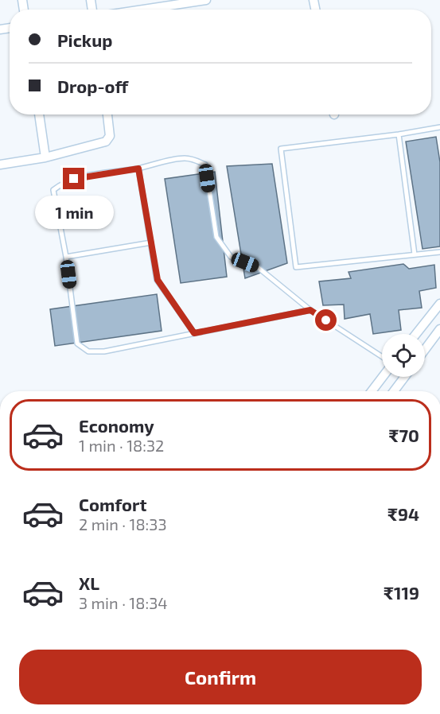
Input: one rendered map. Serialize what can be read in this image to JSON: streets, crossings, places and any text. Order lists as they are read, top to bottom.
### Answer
{
  "page": {
    "banner": ["Pickup", "Drop-off"],
    "bubble": "1 min",
    "list": [
      {
        "name": "Economy",
        "note": "1 min · 18:32",
        "value": "₹70"
      },
      {
        "name": "Comfort",
        "note": "2 min · 18:33",
        "value": "₹94"
      },
      {
        "name": "XL",
        "note": "3 min · 18:34",
        "value": "₹119"
      }
    ],
    "buttons": "Confirm"
  }
}
